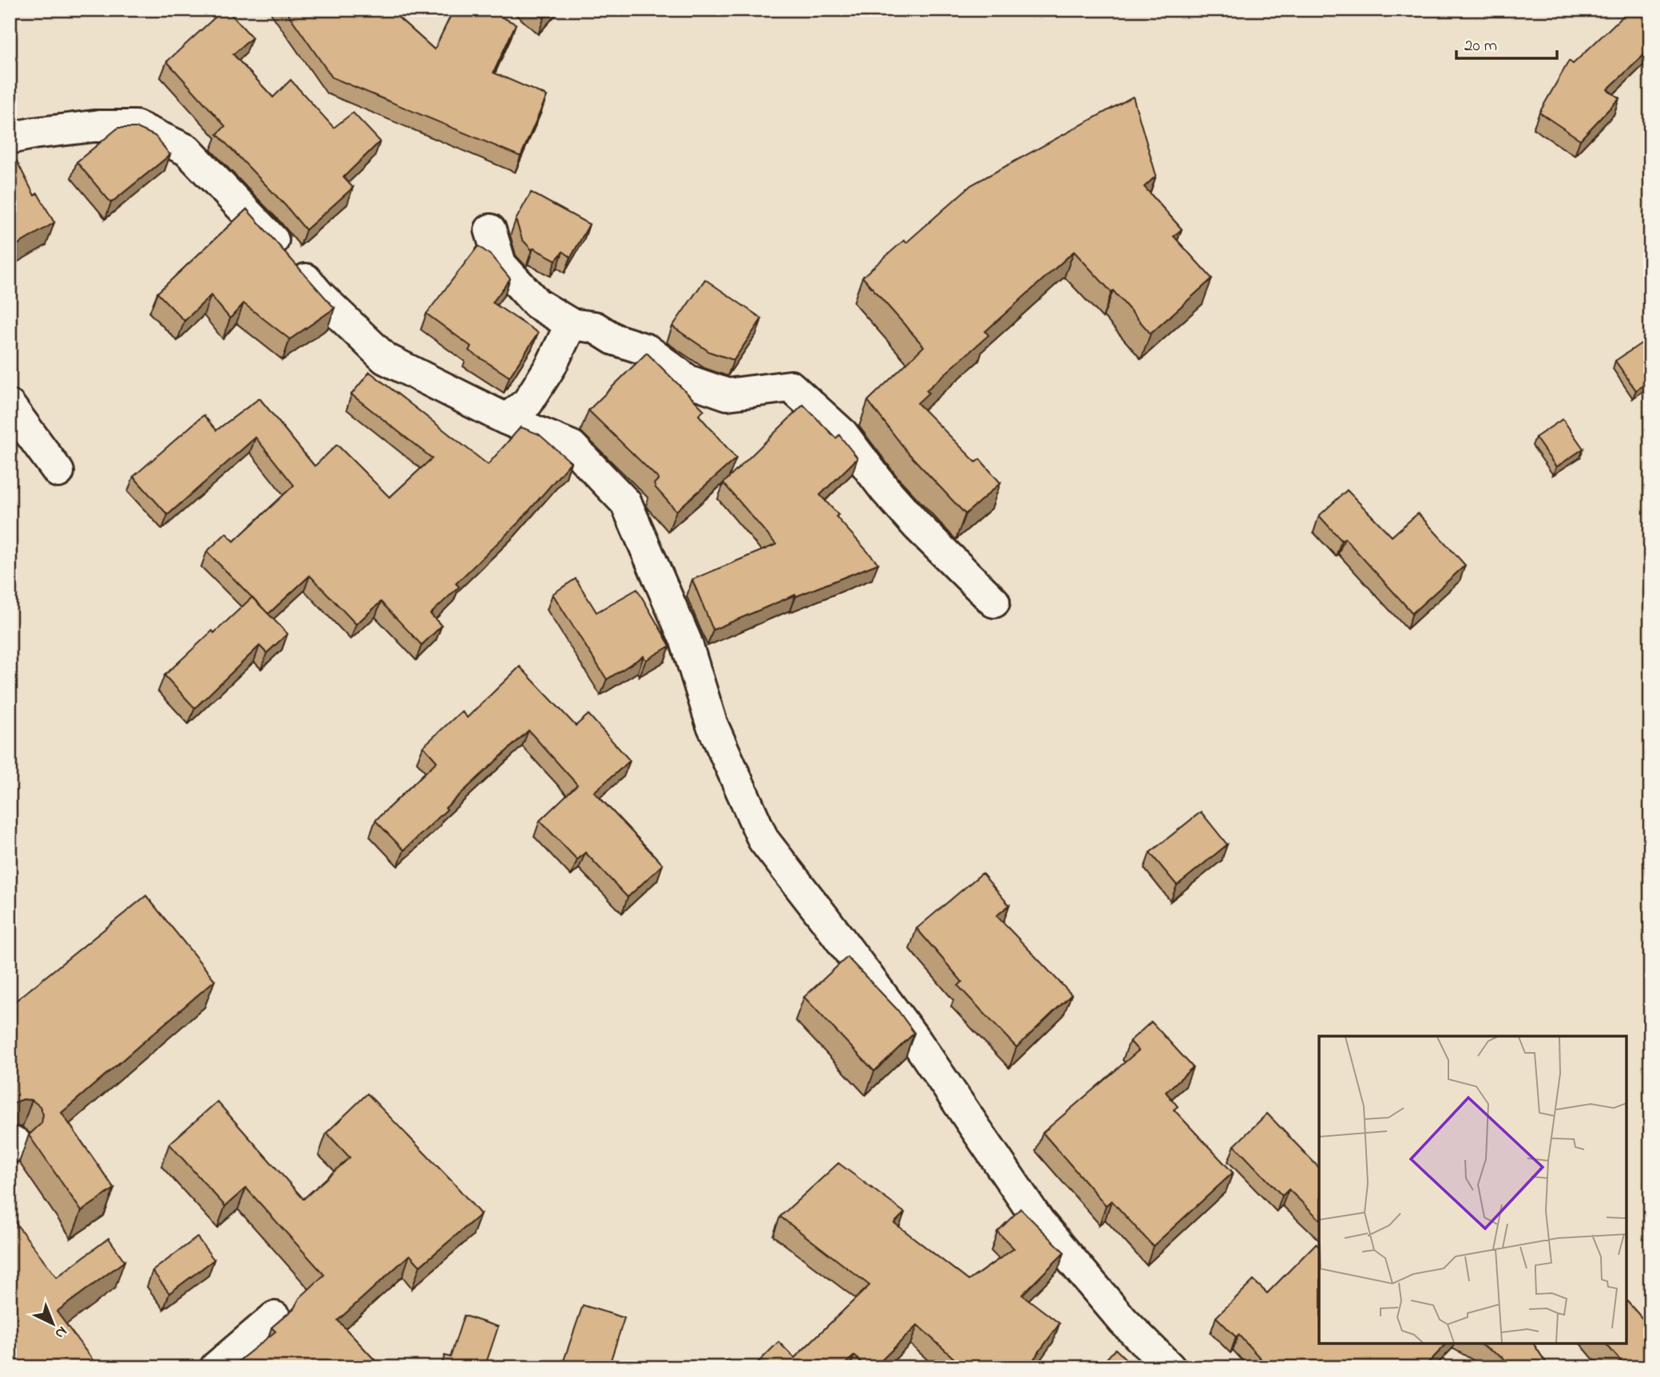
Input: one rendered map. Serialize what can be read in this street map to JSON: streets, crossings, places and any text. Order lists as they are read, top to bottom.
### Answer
{
  "scale_bar": "20 m",
  "north": "bottom right"
}
